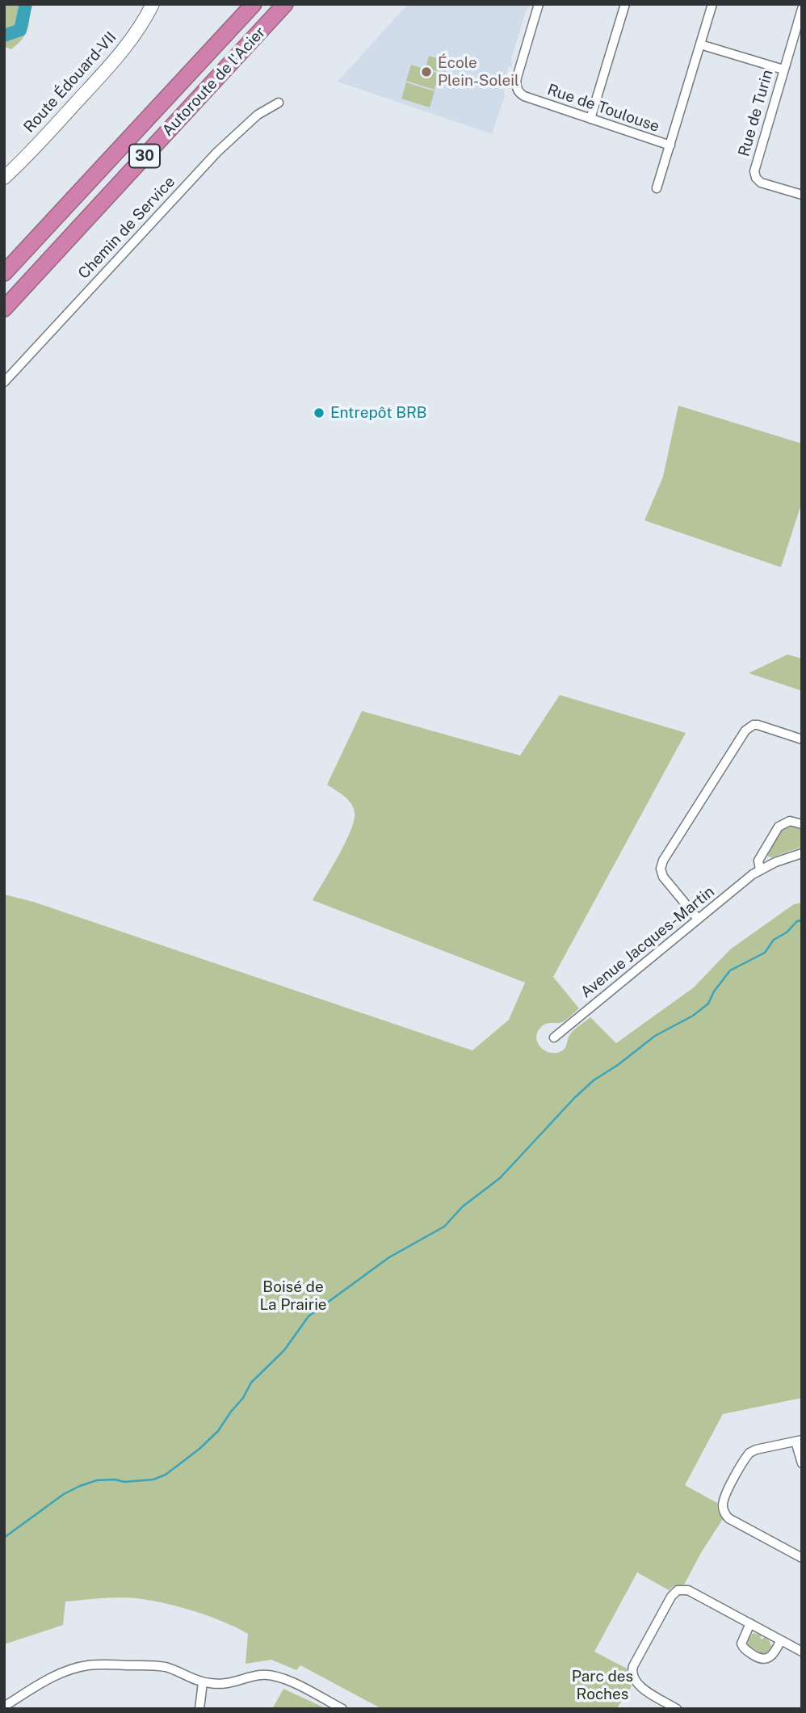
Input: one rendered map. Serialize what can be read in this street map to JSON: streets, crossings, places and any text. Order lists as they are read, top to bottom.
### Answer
{
  "streets": {
    "highway": ["Autoroute de l'Acier", "30"],
    "main road": ["Route Édouard-VII"],
    "street": [
      "Rue de Toulouse",
      "Rue de Turin",
      "Chemin de Service",
      "Avenue Jacques-Martin"
    ]
  },
  "parks": ["Boisé de La Prairie", "Parc des Roches"],
  "places": ["École Plein-Soleil", "Entrepôt BRB"]
}
